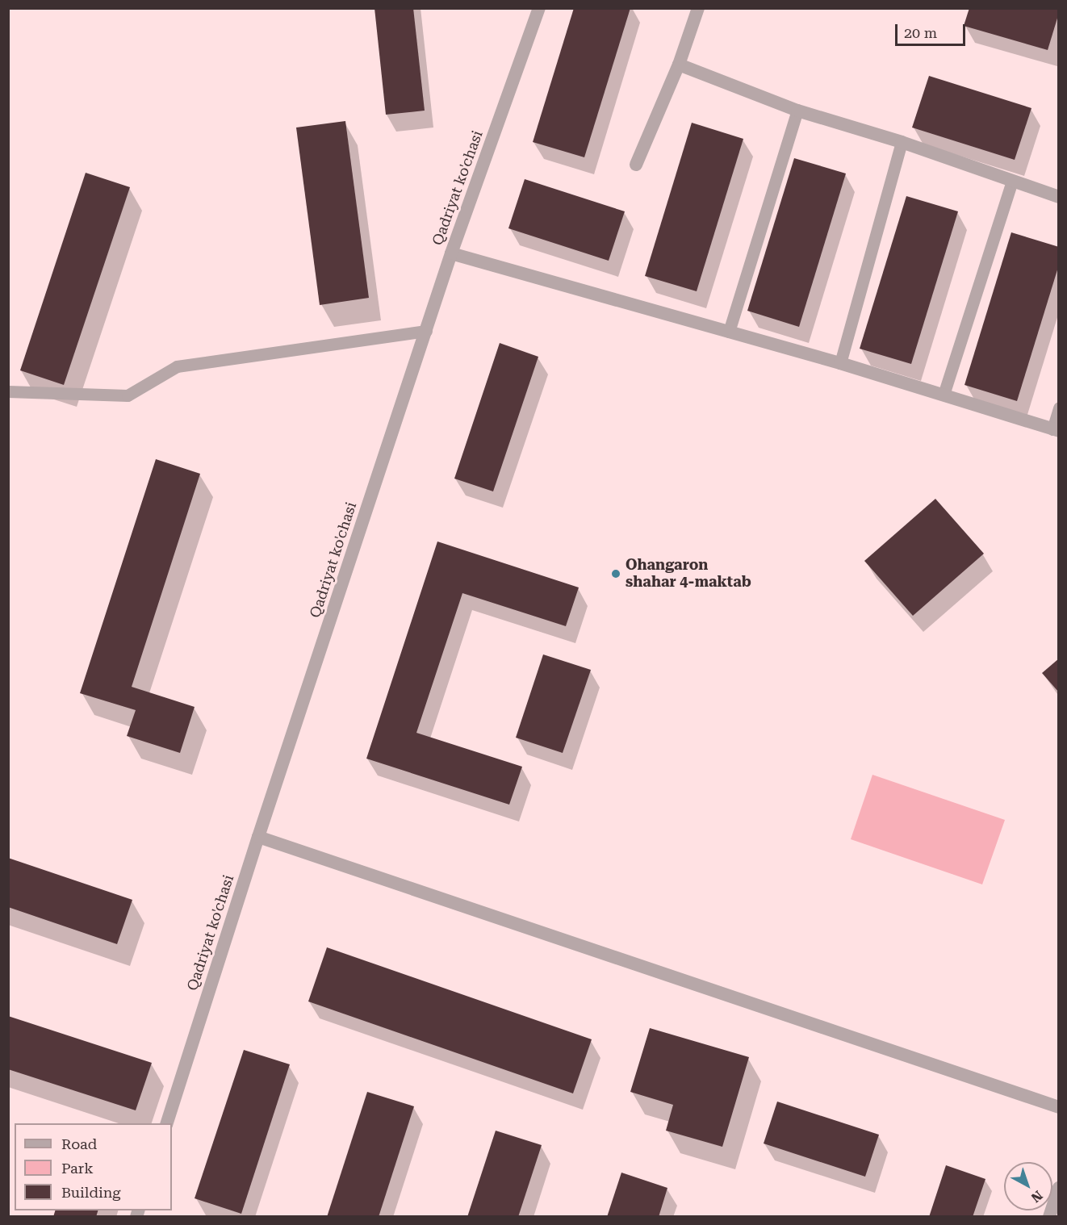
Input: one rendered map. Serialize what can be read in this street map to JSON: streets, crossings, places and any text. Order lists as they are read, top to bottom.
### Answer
{
  "streets": {
    "street": ["Qadriyat ko'chasi"]
  },
  "places": ["Ohangaron shahar 4-maktab"],
  "legend": ["Road", "Park", "Building"],
  "scale_bar": "20 m",
  "north": "bottom right"
}
